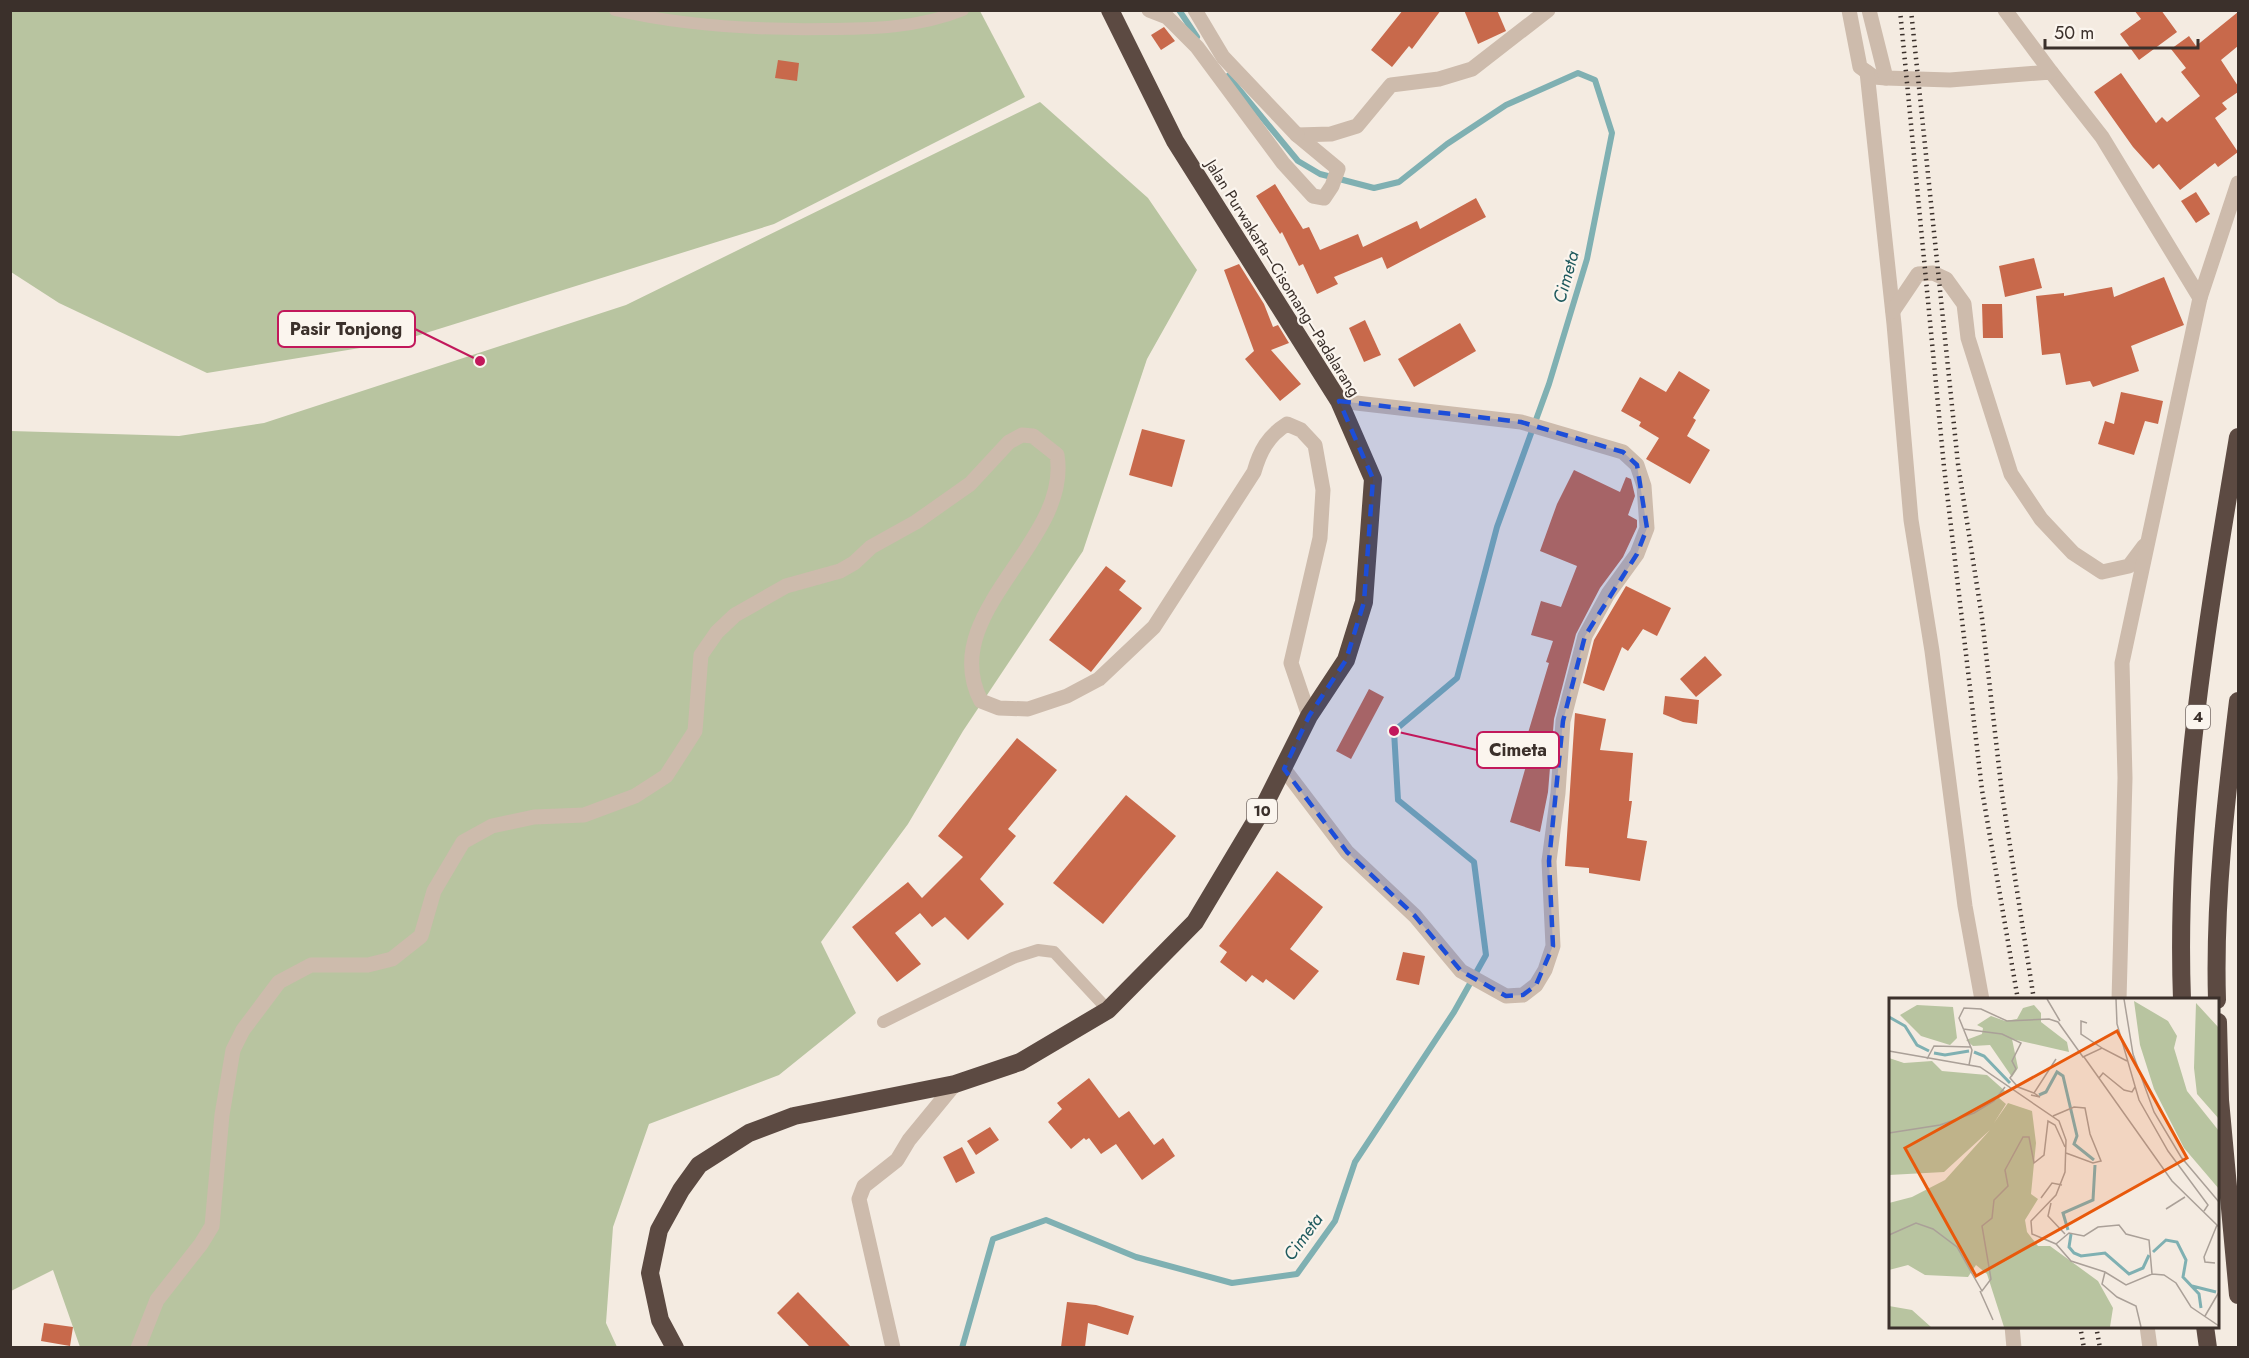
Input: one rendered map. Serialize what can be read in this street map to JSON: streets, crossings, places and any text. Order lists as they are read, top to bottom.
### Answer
{
  "streets": {
    "highway": ["Jalan Purwakarta–Cisomang–Padalarang", "4", "10"]
  },
  "water": ["Cimeta"],
  "places": ["Pasir Tonjong", "Cimeta"],
  "scale_bar": "50 m"
}
